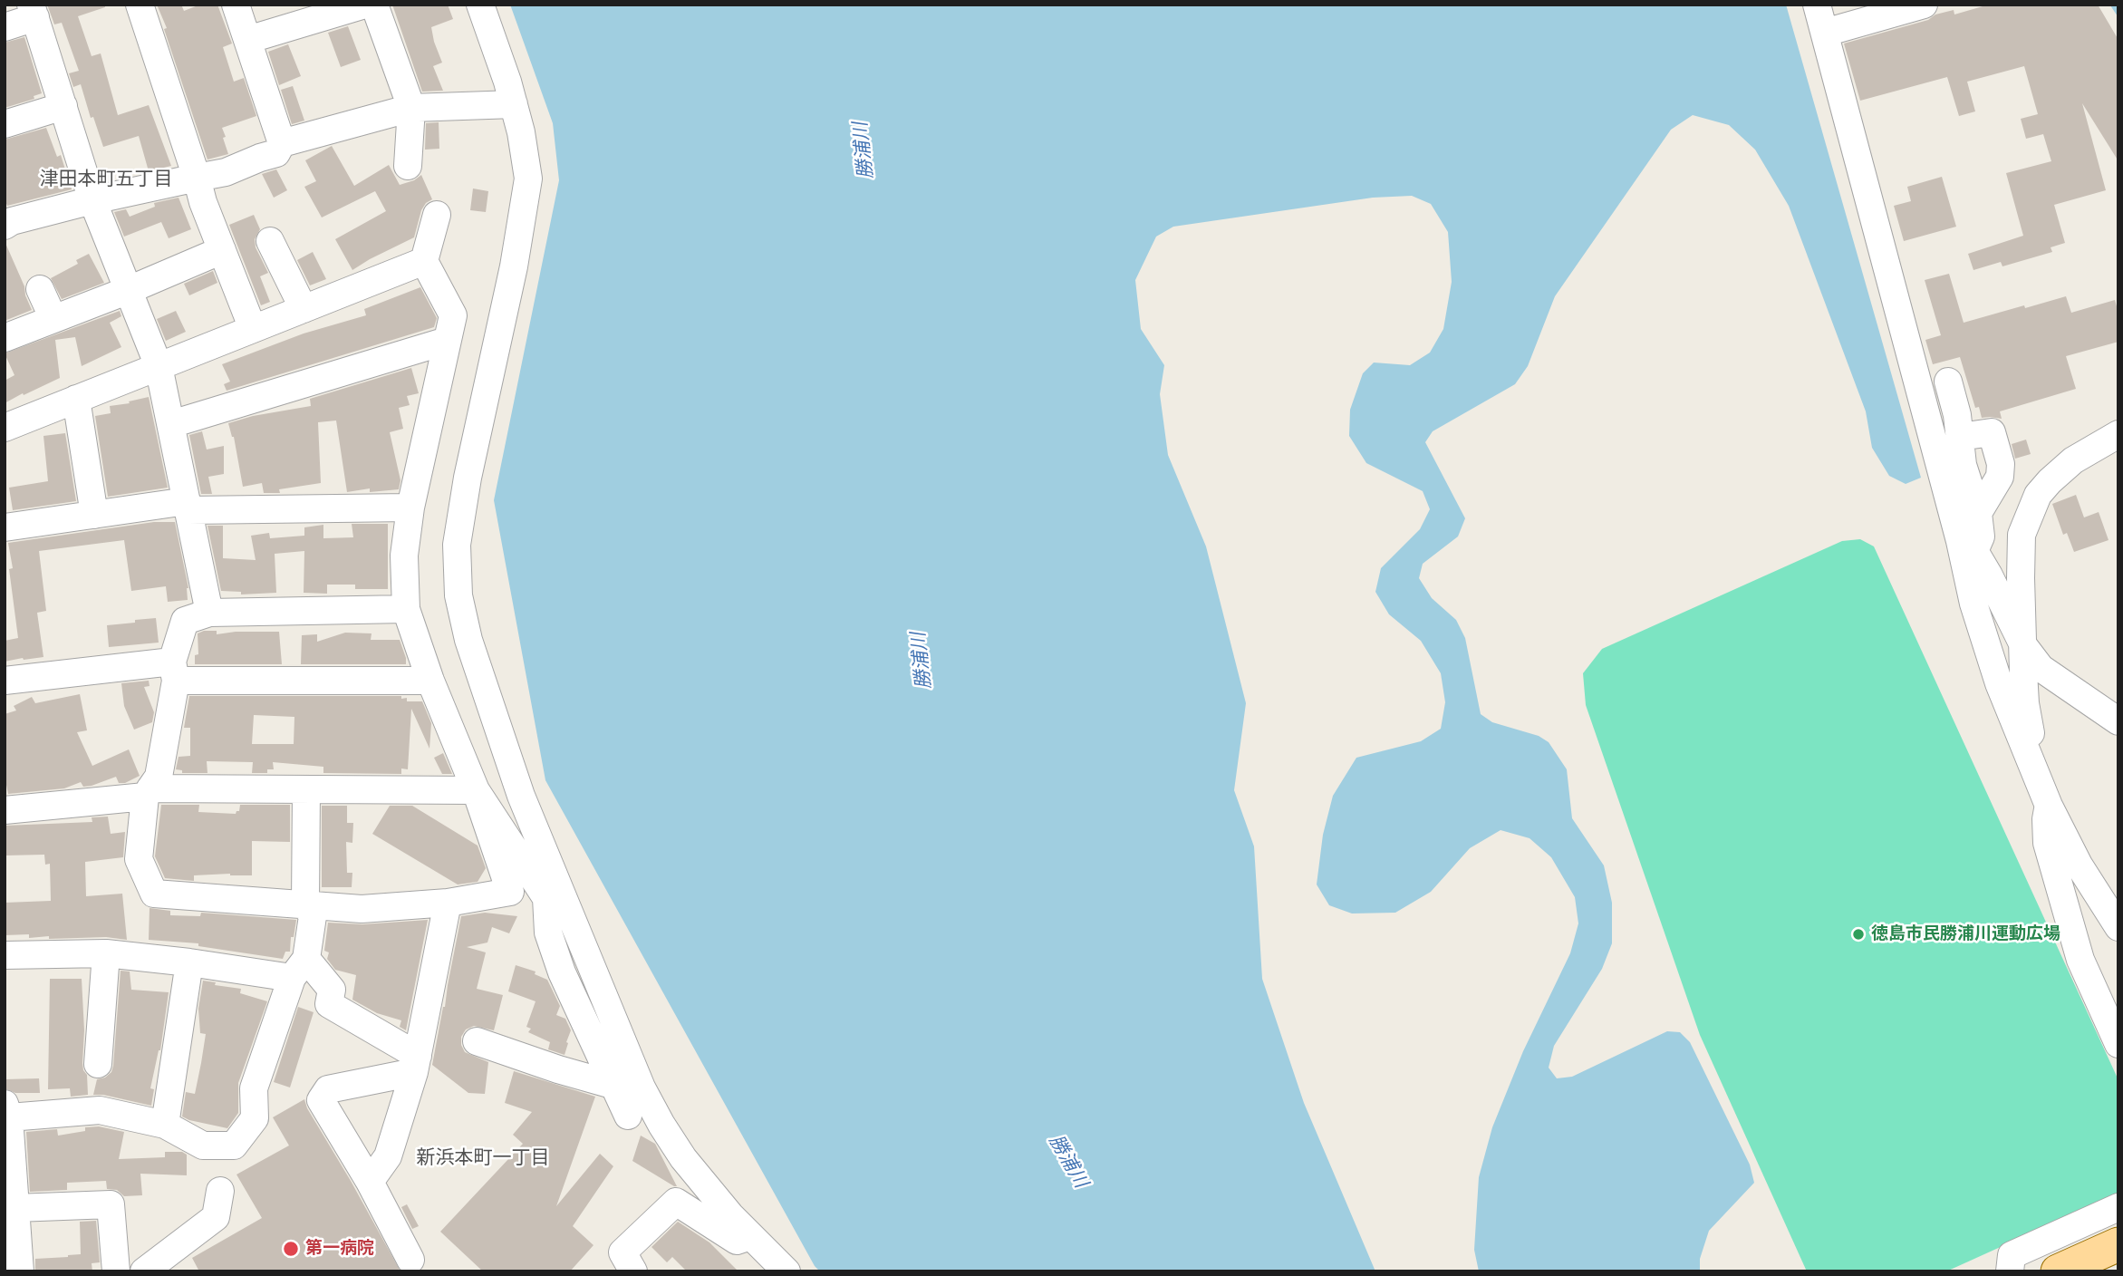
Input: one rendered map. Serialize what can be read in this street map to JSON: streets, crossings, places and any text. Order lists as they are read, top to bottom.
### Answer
{
  "districts": ["津田本町五丁目", "新浜本町一丁目"],
  "water": ["勝浦川"],
  "places": ["徳島市民勝浦川運動広場", "第一病院"]
}
